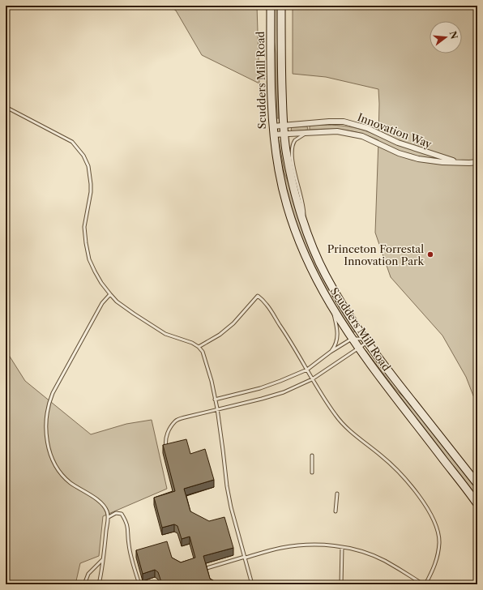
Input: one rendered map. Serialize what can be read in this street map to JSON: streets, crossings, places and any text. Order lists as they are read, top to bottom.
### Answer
{
  "streets": {
    "main road": ["Scudders Mill Road"],
    "street": ["Innovation Way"]
  },
  "crossings": [
    ["Scudders Mill Road", "Innovation Way"]
  ],
  "places": ["Princeton Forrestal Innovation Park"],
  "north": "right"
}
